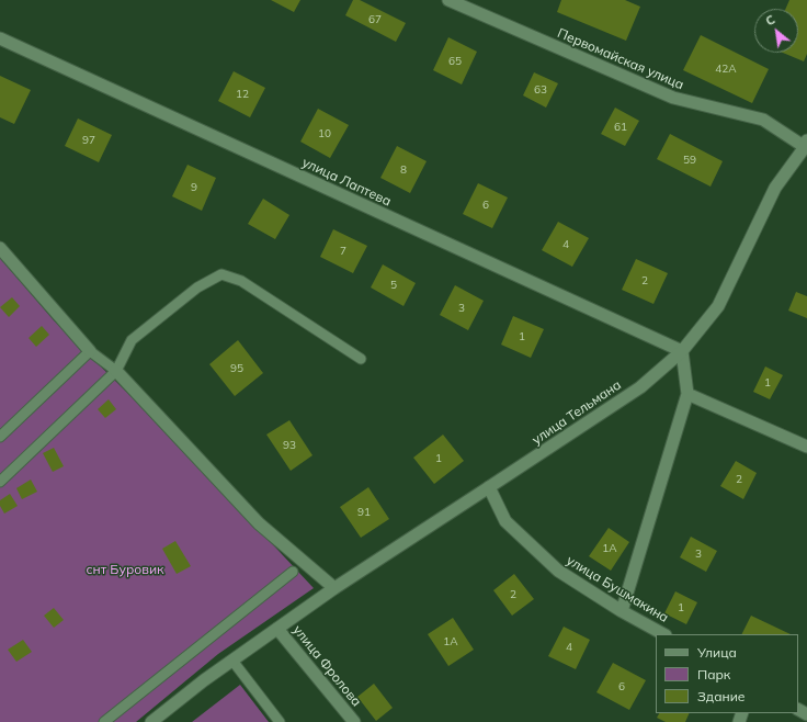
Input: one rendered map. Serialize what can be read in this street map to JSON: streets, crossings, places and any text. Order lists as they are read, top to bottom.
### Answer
{
  "streets": {
    "street": [
      "Первомайская улица",
      "улица Лаптева",
      "улица Тельмана",
      "улица Бушмакина",
      "улица Фролова"
    ]
  },
  "crossings": [
    ["Первомайская улица", "улица Тельмана"],
    ["улица Лаптева", "улица Тельмана"],
    ["улица Тельмана", "улица Бушмакина"],
    ["улица Тельмана", "улица Фролова"]
  ],
  "parks": ["снт Буровик"],
  "house_numbers": [
    "67",
    "65",
    "42А",
    "63",
    "12",
    "61",
    "10",
    "97",
    "59",
    "8",
    "9",
    "6",
    "4",
    "7",
    "2",
    "5",
    "3",
    "1",
    "95",
    "1",
    "93",
    "1",
    "2",
    "91",
    "1А",
    "3",
    "2",
    "1",
    "1А",
    "4",
    "6"
  ],
  "legend": ["Улица", "Парк", "Здание"],
  "north": "top left"
}
